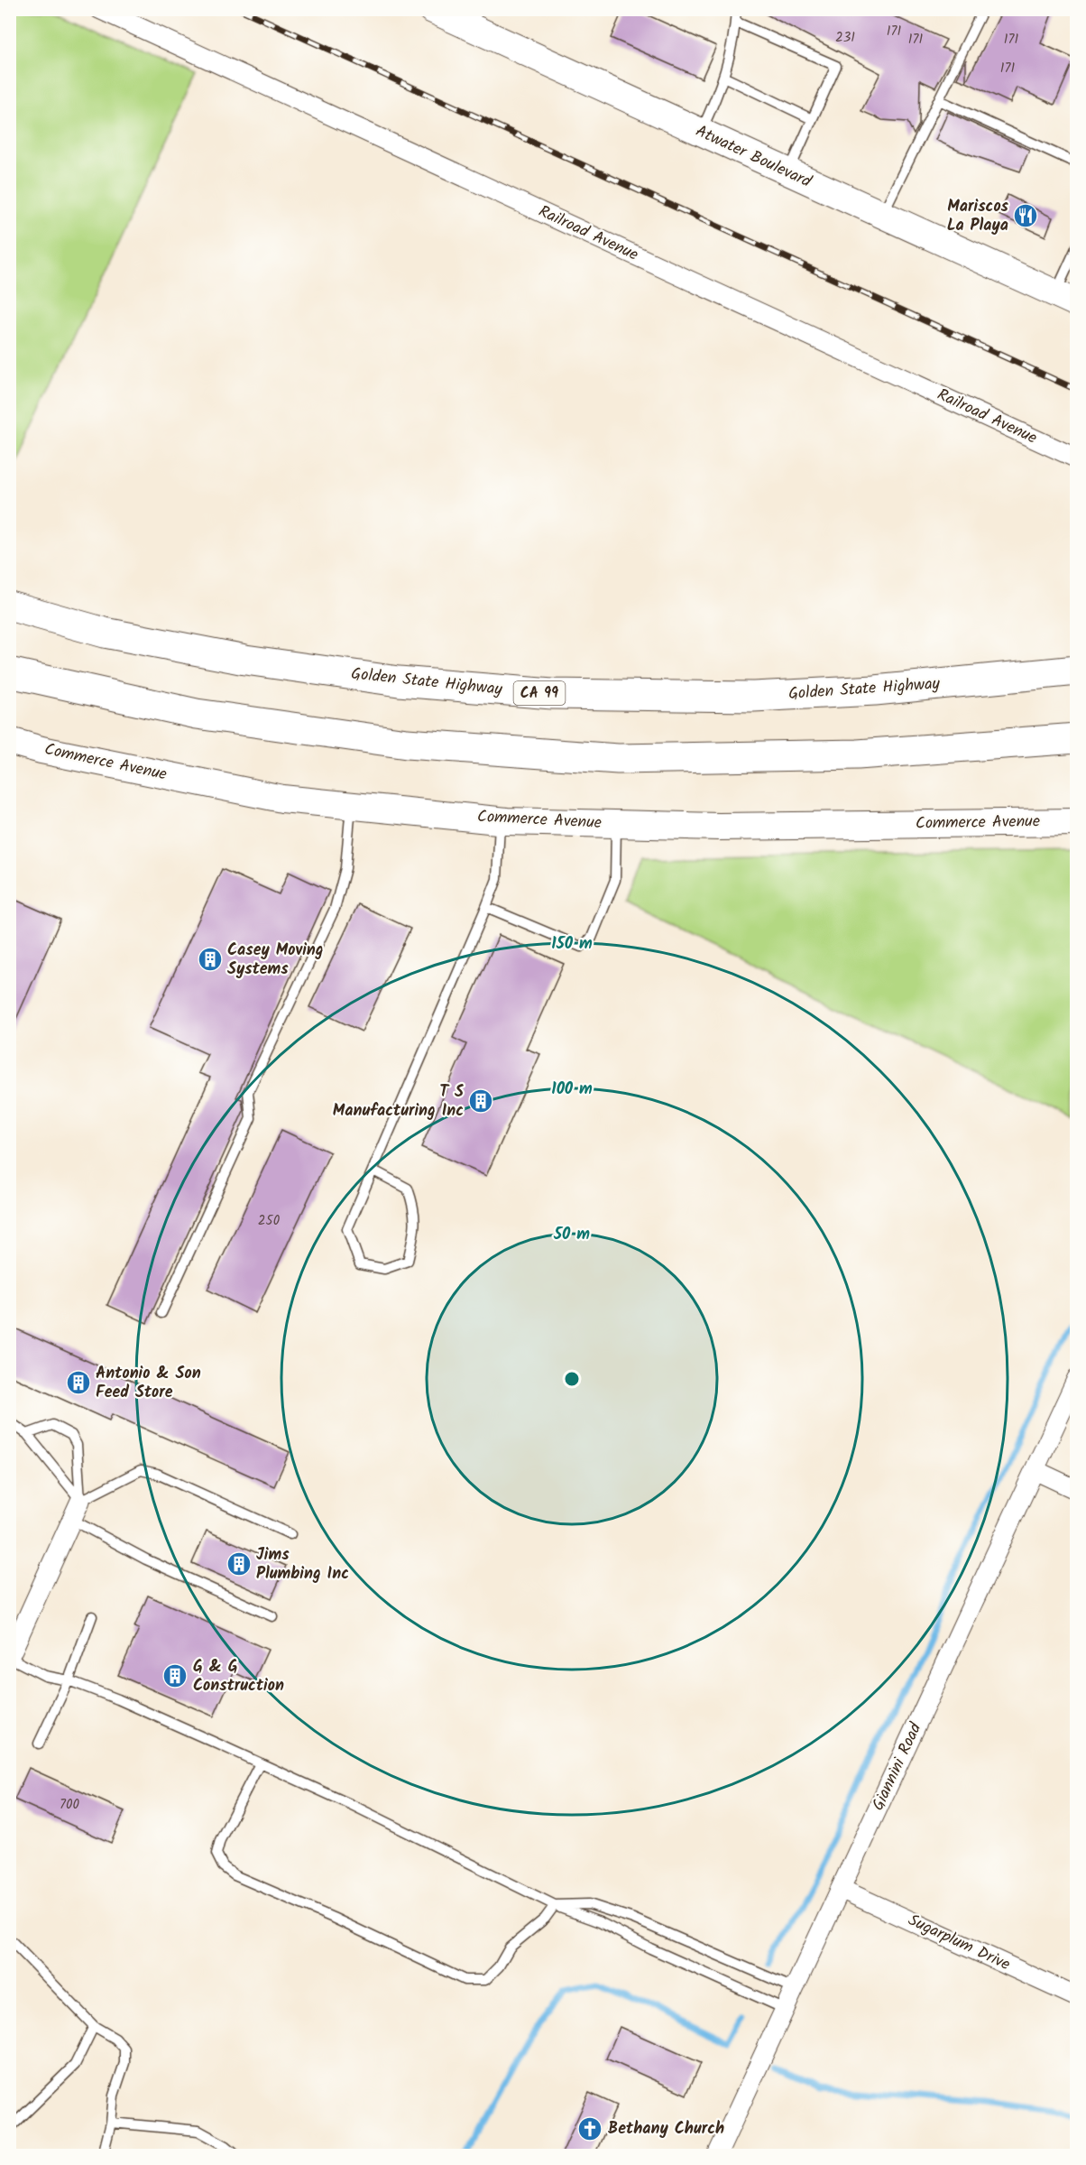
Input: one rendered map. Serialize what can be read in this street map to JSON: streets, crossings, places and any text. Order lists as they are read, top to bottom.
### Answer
{
  "streets": {
    "highway": ["Golden State Highway", "CA 99"],
    "street": [
      "Atwater Boulevard",
      "Railroad Avenue",
      "Commerce Avenue",
      "Giannini Road",
      "Sugarplum Drive"
    ]
  },
  "crossings": [
    ["Giannini Road", "Sugarplum Drive"]
  ],
  "places": {
    "restaurant": ["Mariscos La Playa"],
    "building": [
      "Casey Moving Systems",
      "T S Manufacturing Inc",
      "Antonio & Son Feed Store",
      "Jims Plumbing Inc",
      "G & G Construction"
    ],
    "church": ["Bethany Church"]
  },
  "house_numbers": [
    "171",
    "231",
    "171",
    "171",
    "171",
    "250",
    "700"
  ],
  "rings": ["150 m", "100 m", "50 m"]
}
